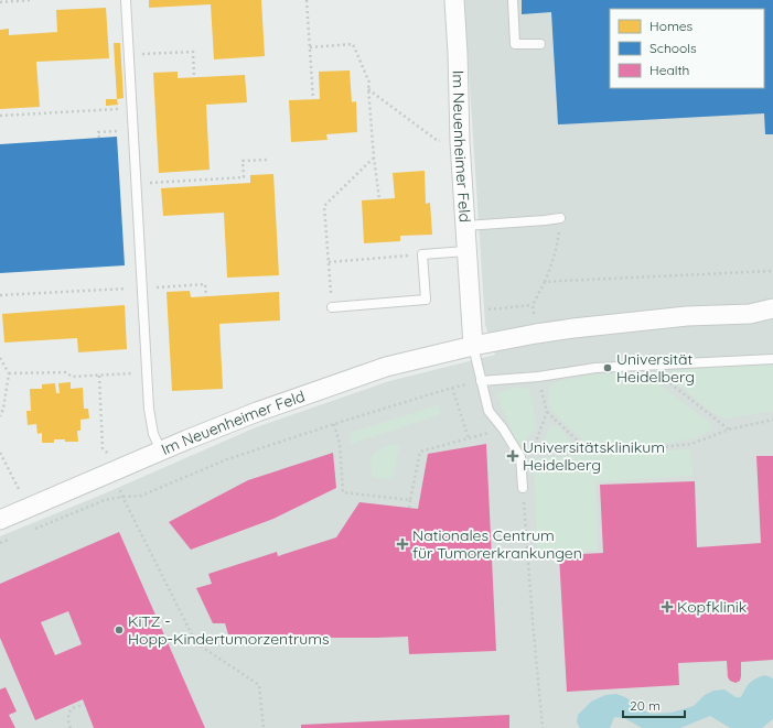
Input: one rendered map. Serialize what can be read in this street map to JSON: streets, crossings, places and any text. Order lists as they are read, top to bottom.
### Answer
{
  "streets": {
    "street": ["Im Neuenheimer Feld"]
  },
  "places": {
    "other": ["Universität Heidelberg", "KiTZ - Hopp-Kindertumorzentrums"],
    "health": ["Universitätsklinikum Heidelberg", "Nationales Centrum für Tumorerkrankungen", "Kopfklinik"]
  },
  "legend": ["Homes", "Schools", "Health"],
  "scale_bar": "20 m"
}
